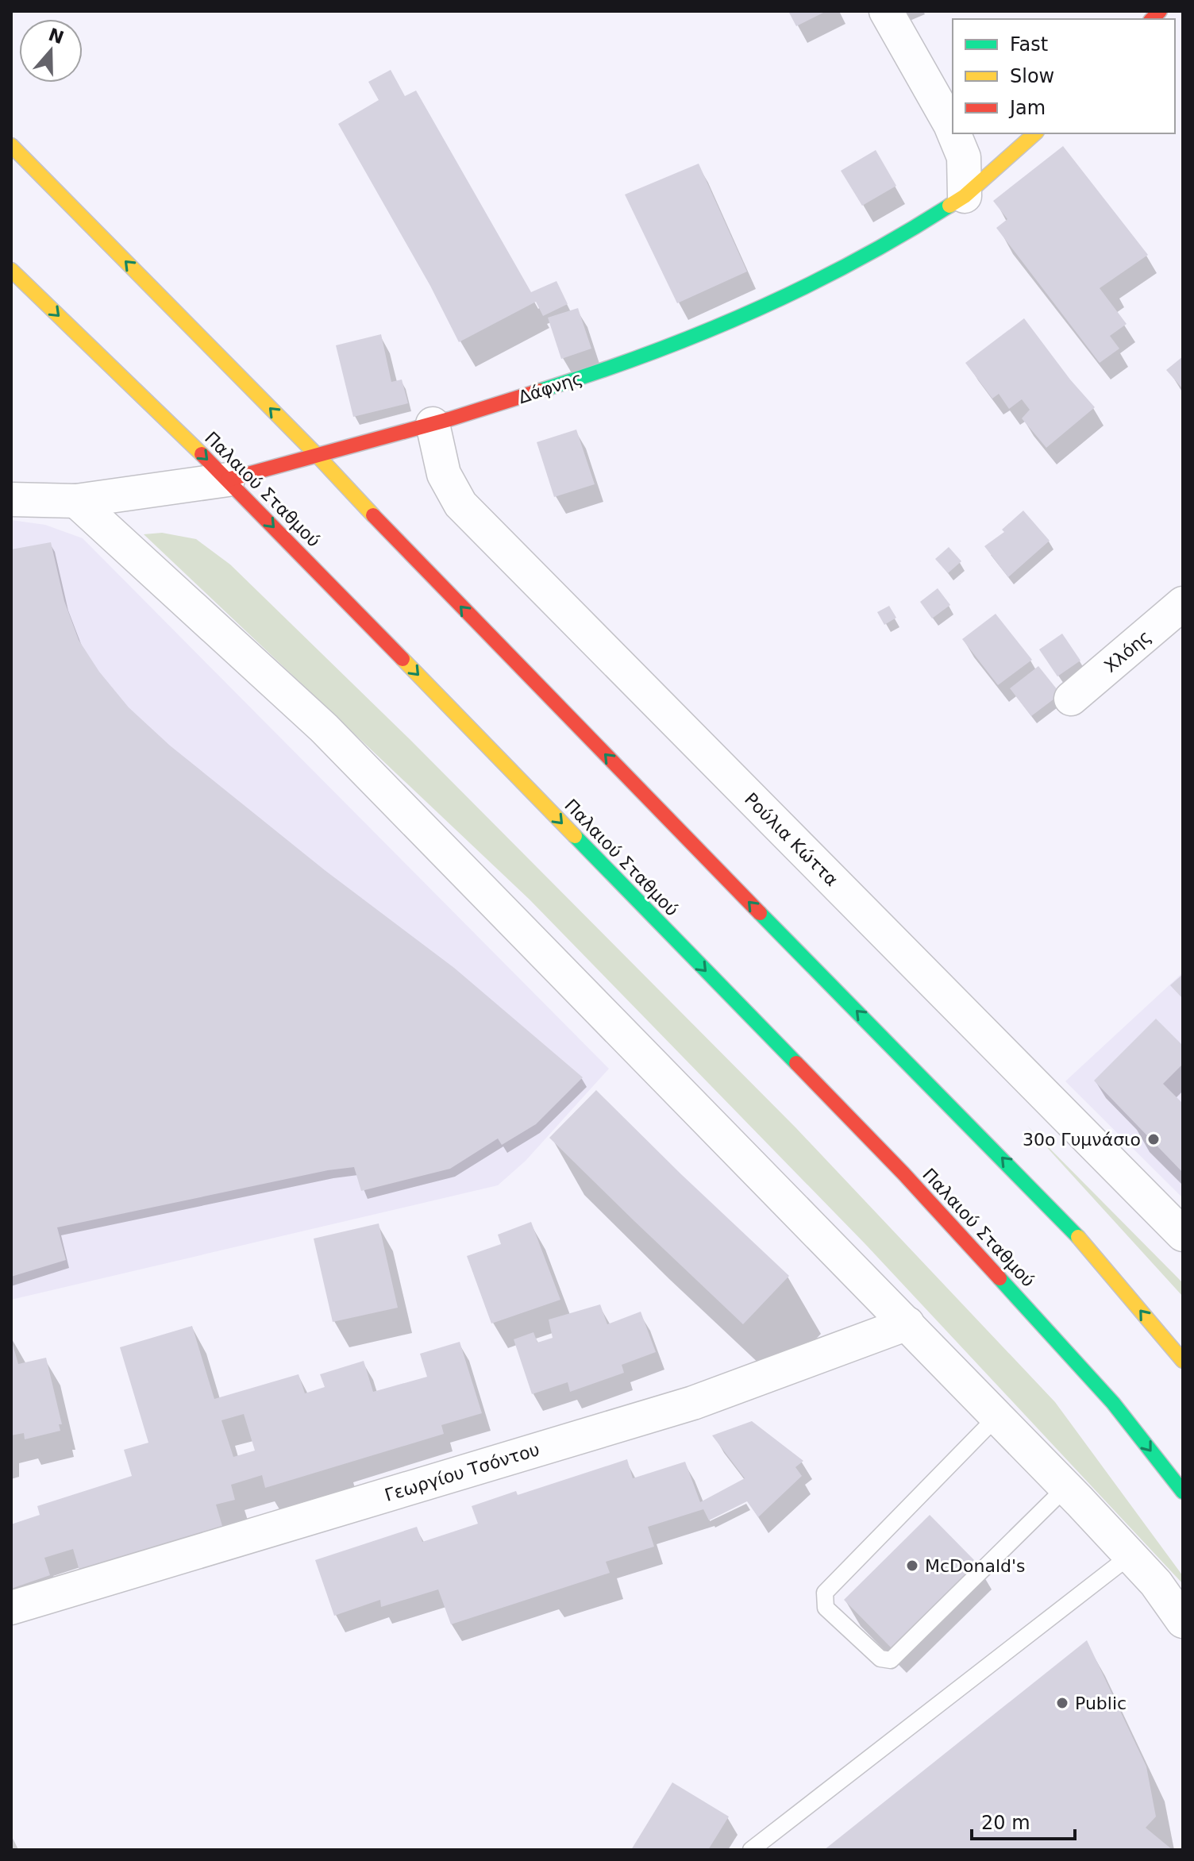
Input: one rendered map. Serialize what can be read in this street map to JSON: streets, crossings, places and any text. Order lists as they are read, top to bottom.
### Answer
{
  "streets": {
    "main road": ["Δάφνης", "Παλαιού Σταθμού"],
    "street": ["Χλόης", "Ρούλια Κώττα", "Γεωργίου Τσόντου"]
  },
  "crossings": [
    ["Δάφνης", "Παλαιού Σταθμού"],
    ["Δάφνης", "Ρούλια Κώττα"]
  ],
  "places": ["30ο Γυμνάσιο", "McDonald's", "Public"],
  "legend": ["Fast", "Slow", "Jam"],
  "scale_bar": "20 m",
  "north": "top"
}
